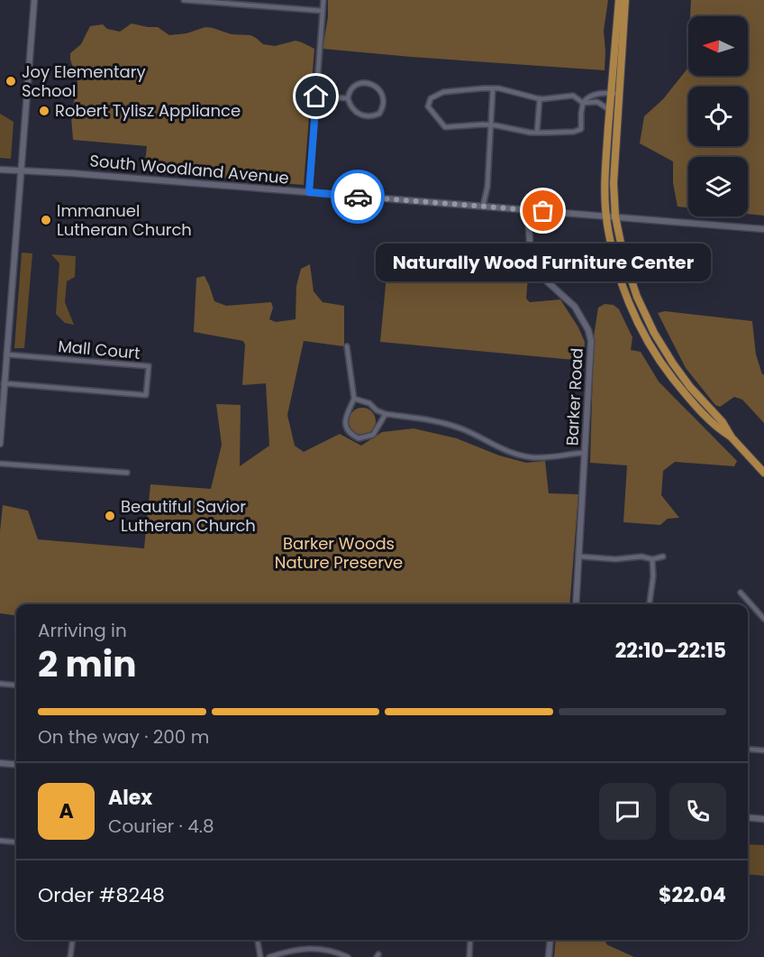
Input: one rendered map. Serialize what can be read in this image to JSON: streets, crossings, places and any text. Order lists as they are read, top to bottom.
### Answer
{
  "streets": {
    "street": ["South Woodland Avenue", "Mall Court", "Barker Road"]
  },
  "crossings": [
    ["South Woodland Avenue", "Barker Road"]
  ],
  "parks": ["Barker Woods Nature Preserve"],
  "places": [
    "Joy Elementary School",
    "Robert Tylisz Appliance",
    "Naturally Wood Furniture Center",
    "Immanuel Lutheran Church",
    "Beautiful Savior Lutheran Church"
  ],
  "north": "left",
  "page": {
    "bubble": "Naturally Wood Furniture Center",
    "heading": ["2 min", "Arriving in", "22:10–22:15"],
    "panel": [
      "Alex",
      "Courier · 4.8",
      "Order #8248",
      "$22.04"
    ],
    "bar": "On the way · 200 m",
    "round": "A"
  }
}
